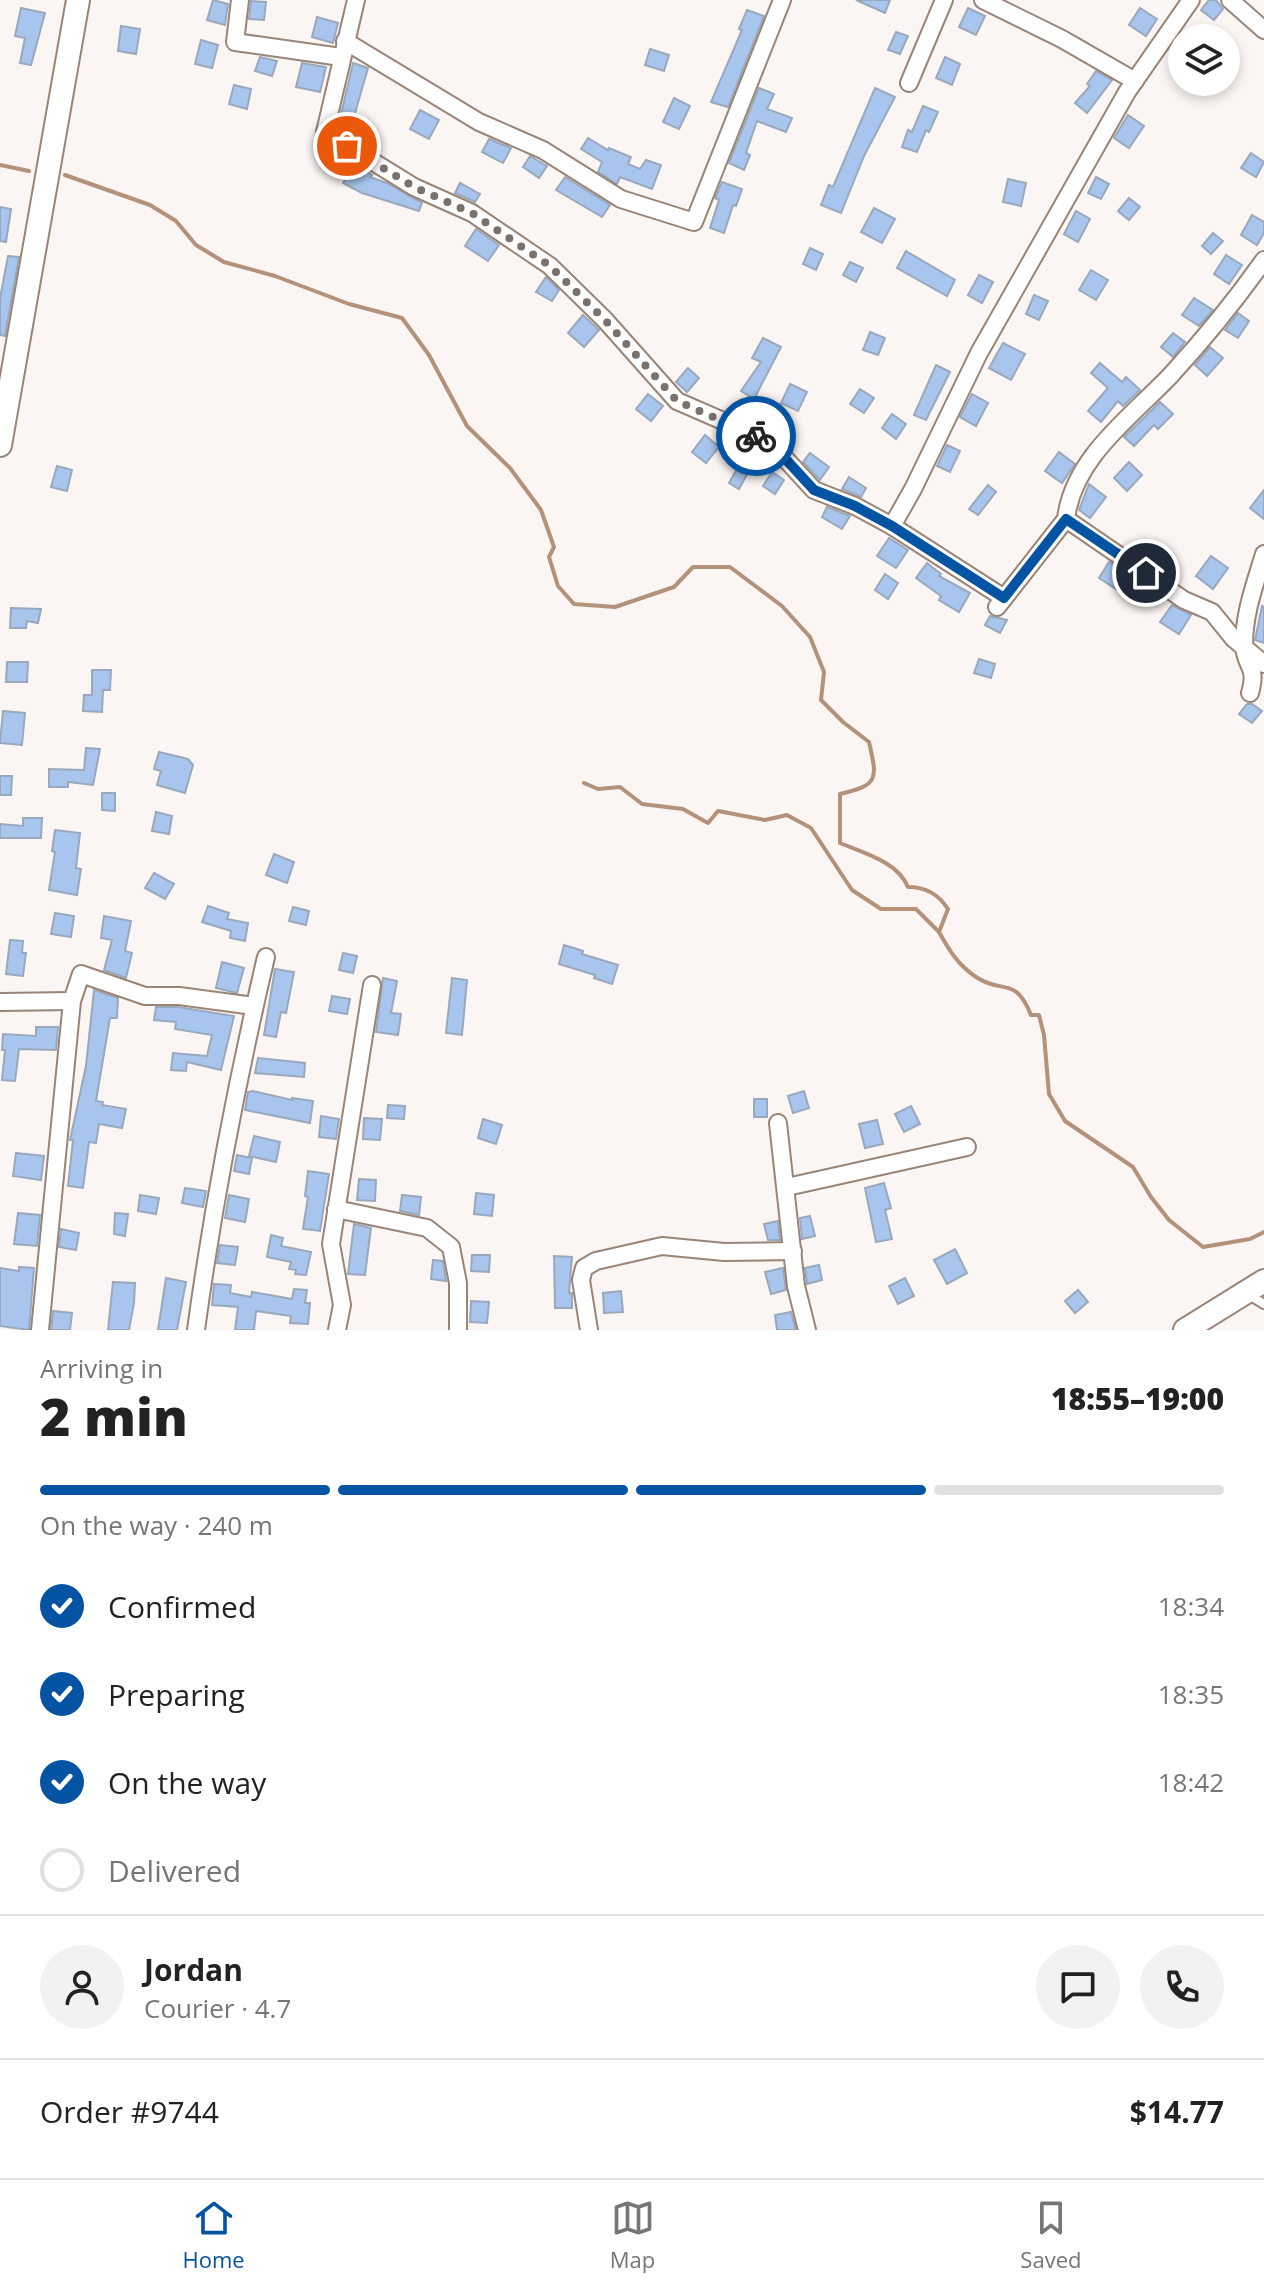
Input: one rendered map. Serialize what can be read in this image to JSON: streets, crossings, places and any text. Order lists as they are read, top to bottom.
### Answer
{
  "page": {
    "heading": ["2 min", "Arriving in", "18:55–19:00"],
    "panel": [
      "Jordan",
      "Courier · 4.7",
      "Order #9744",
      "$14.77"
    ],
    "bar": "On the way · 240 m",
    "list": [
      ["Confirmed", "18:34"],
      ["Preparing", "18:35"],
      ["On the way", "18:42"],
      "Delivered"
    ],
    "tabs": ["Home", "Map", "Saved"]
  }
}
